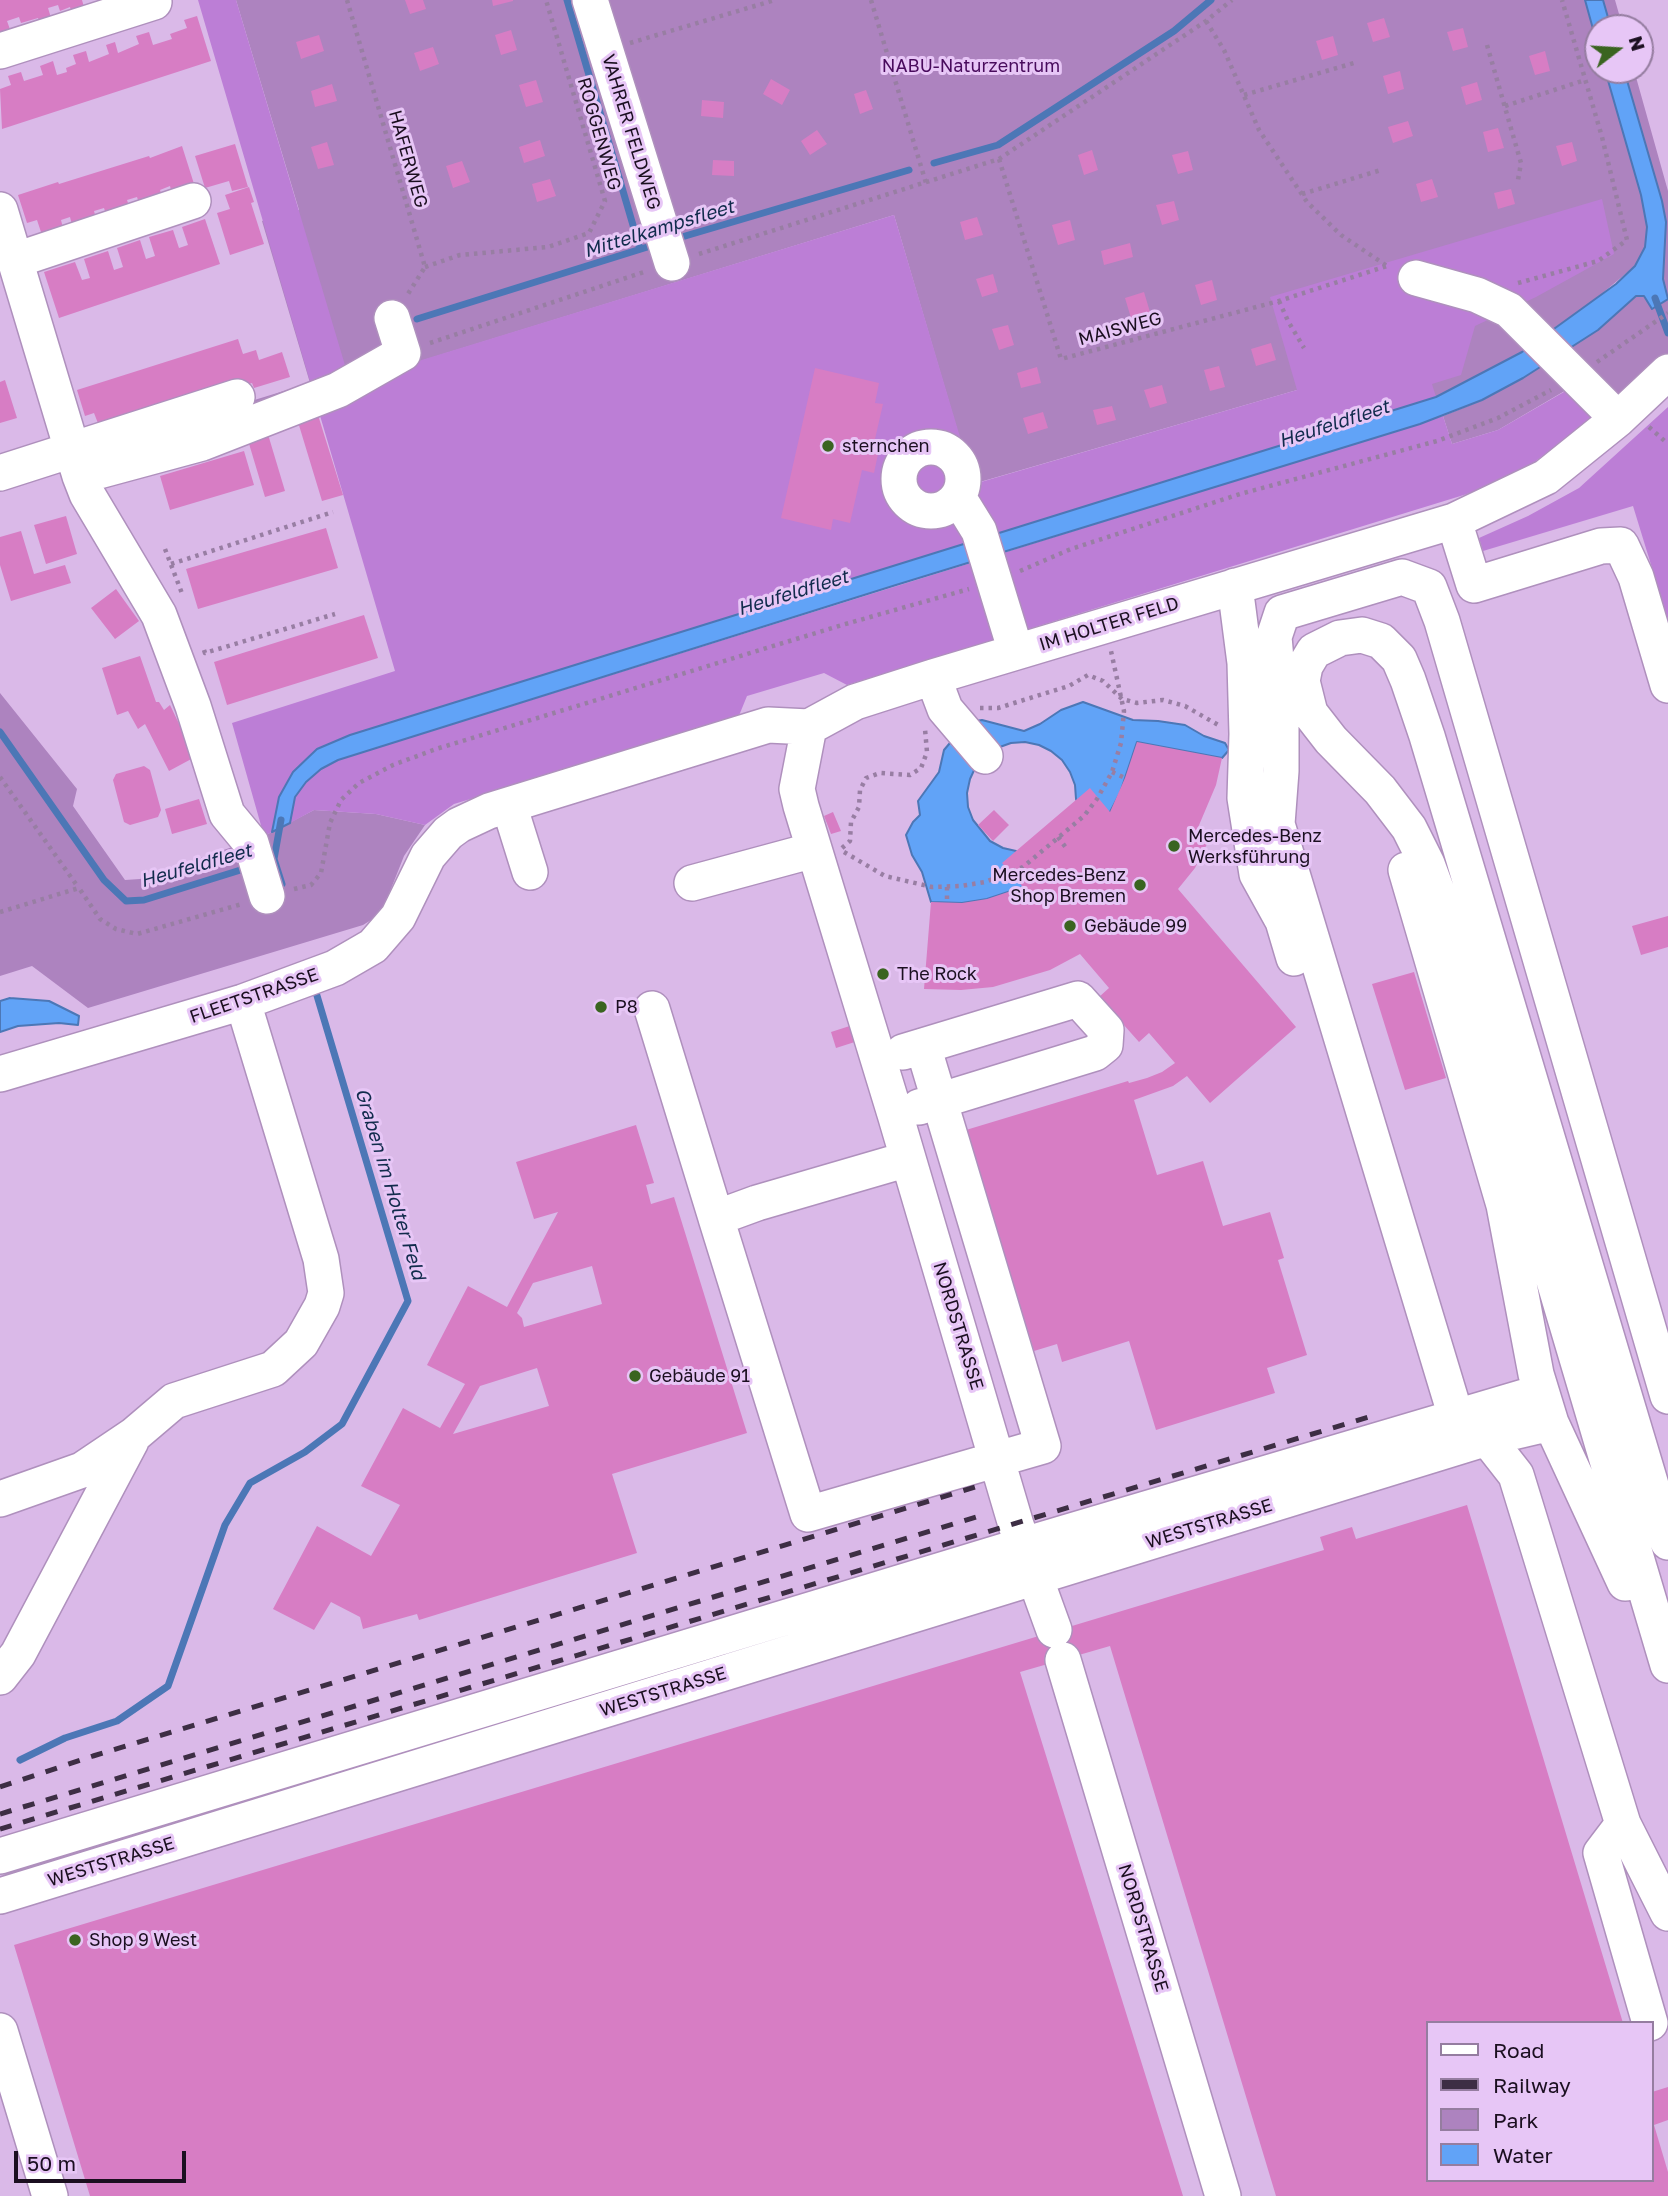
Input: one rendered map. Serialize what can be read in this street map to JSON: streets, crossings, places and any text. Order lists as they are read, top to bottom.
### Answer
{
  "streets": {
    "street": [
      "VAHRER FELDWEG",
      "IM HOLTER FELD",
      "FLEETSTRASSE",
      "NORDSTRASSE",
      "WESTSTRASSE"
    ],
    "path": ["ROGGENWEG", "HAFERWEG", "MAISWEG"]
  },
  "crossings": [
    ["ROGGENWEG", "HAFERWEG"],
    ["NORDSTRASSE", "WESTSTRASSE"]
  ],
  "water": ["Mittelkampsfleet", "Heufeldfleet", "Graben im Holter Feld"],
  "parks": ["NABU-Naturzentrum"],
  "places": [
    "sternchen",
    "Mercedes-Benz Werksführung",
    "Mercedes-Benz Shop Bremen",
    "Gebäude 99",
    "The Rock",
    "P8",
    "Gebäude 91",
    "Shop 9 West"
  ],
  "legend": [
    "Road",
    "Railway",
    "Park",
    "Water"
  ],
  "scale_bar": "50 m",
  "north": "right"
}
